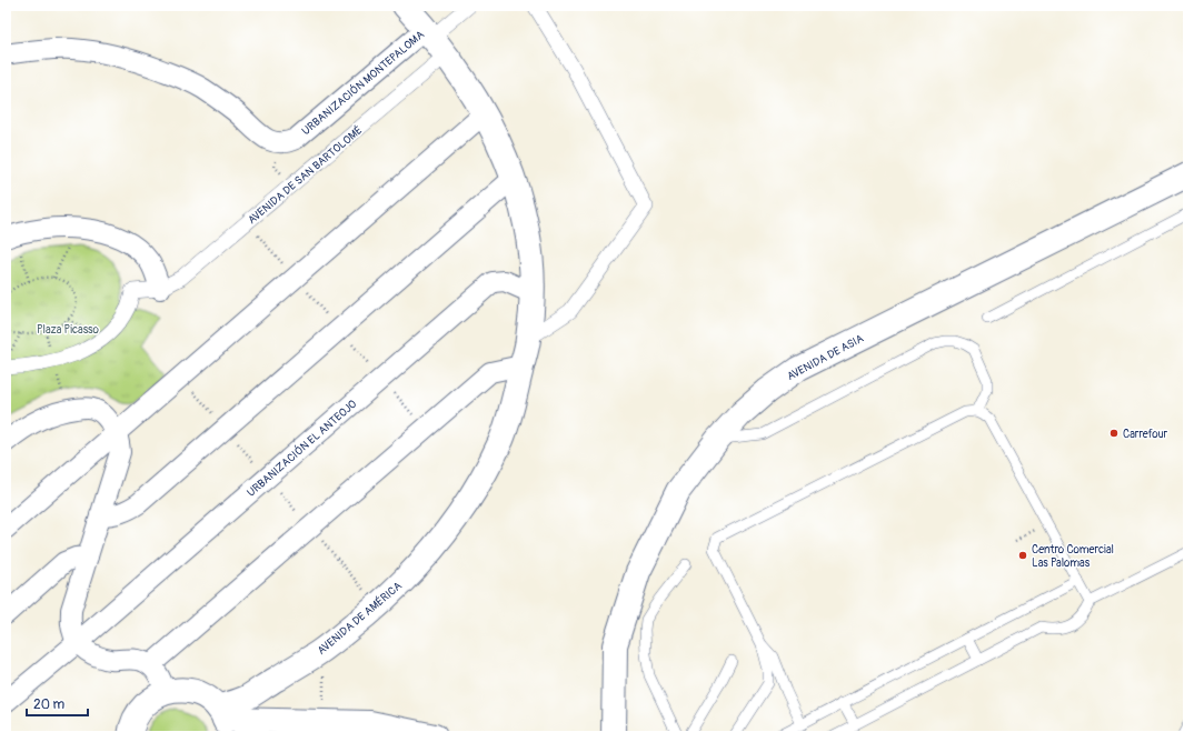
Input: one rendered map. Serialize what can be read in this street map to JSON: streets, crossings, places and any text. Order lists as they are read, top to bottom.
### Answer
{
  "streets": {
    "street": [
      "URBANIZACIÓN MONTEPALOMA",
      "AVENIDA DE SAN BARTOLOMÉ",
      "AVENIDA DE ASIA",
      "URBANIZACIÓN EL ANTEOJO",
      "AVENIDA DE AMÉRICA"
    ]
  },
  "crossings": [
    ["URBANIZACIÓN MONTEPALOMA", "AVENIDA DE SAN BARTOLOMÉ"],
    ["URBANIZACIÓN MONTEPALOMA", "AVENIDA DE AMÉRICA"],
    ["AVENIDA DE SAN BARTOLOMÉ", "AVENIDA DE AMÉRICA"],
    ["URBANIZACIÓN EL ANTEOJO", "AVENIDA DE AMÉRICA"]
  ],
  "parks": ["Plaza Picasso"],
  "places": ["Carrefour", "Centro Comercial Las Palomas"],
  "scale_bar": "20 m"
}
